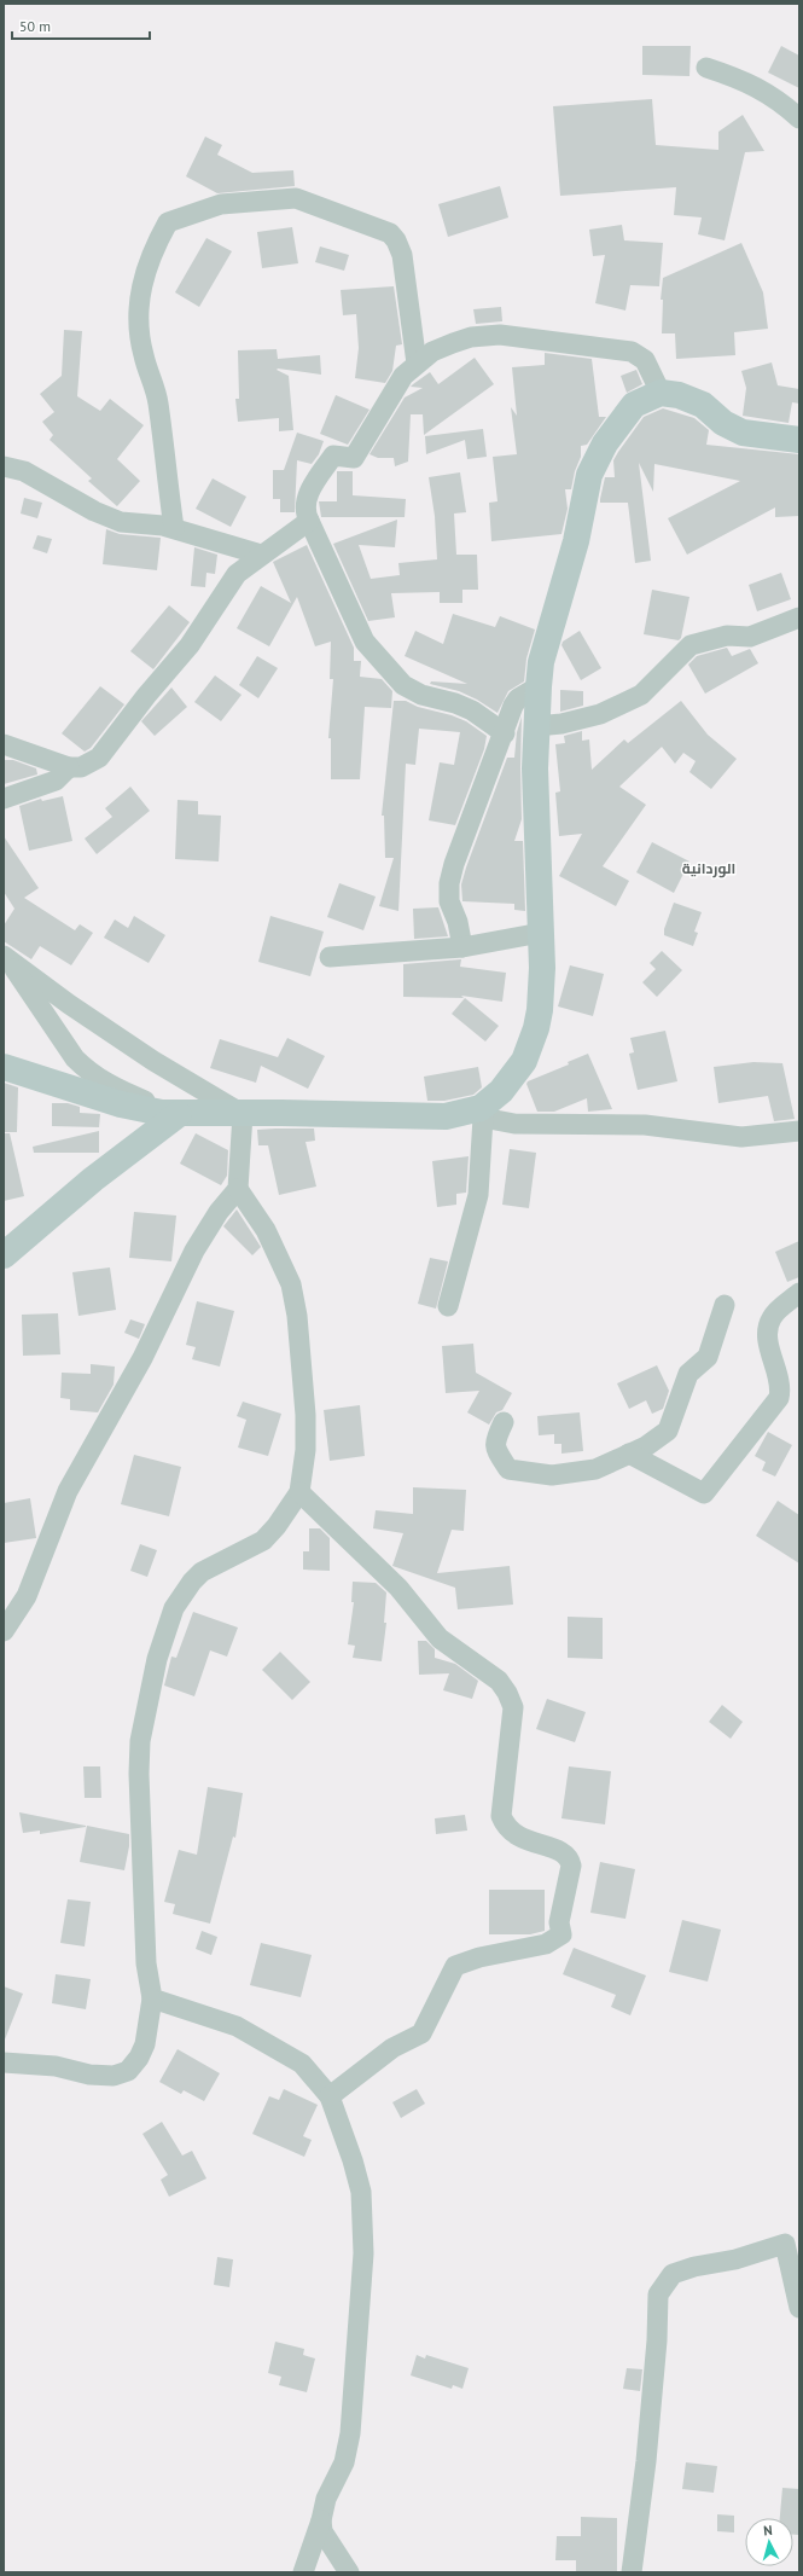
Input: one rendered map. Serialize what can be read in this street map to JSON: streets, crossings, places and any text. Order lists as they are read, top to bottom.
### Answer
{
  "districts": ["الوردانية"],
  "scale_bar": "50 m",
  "north": "top"
}
